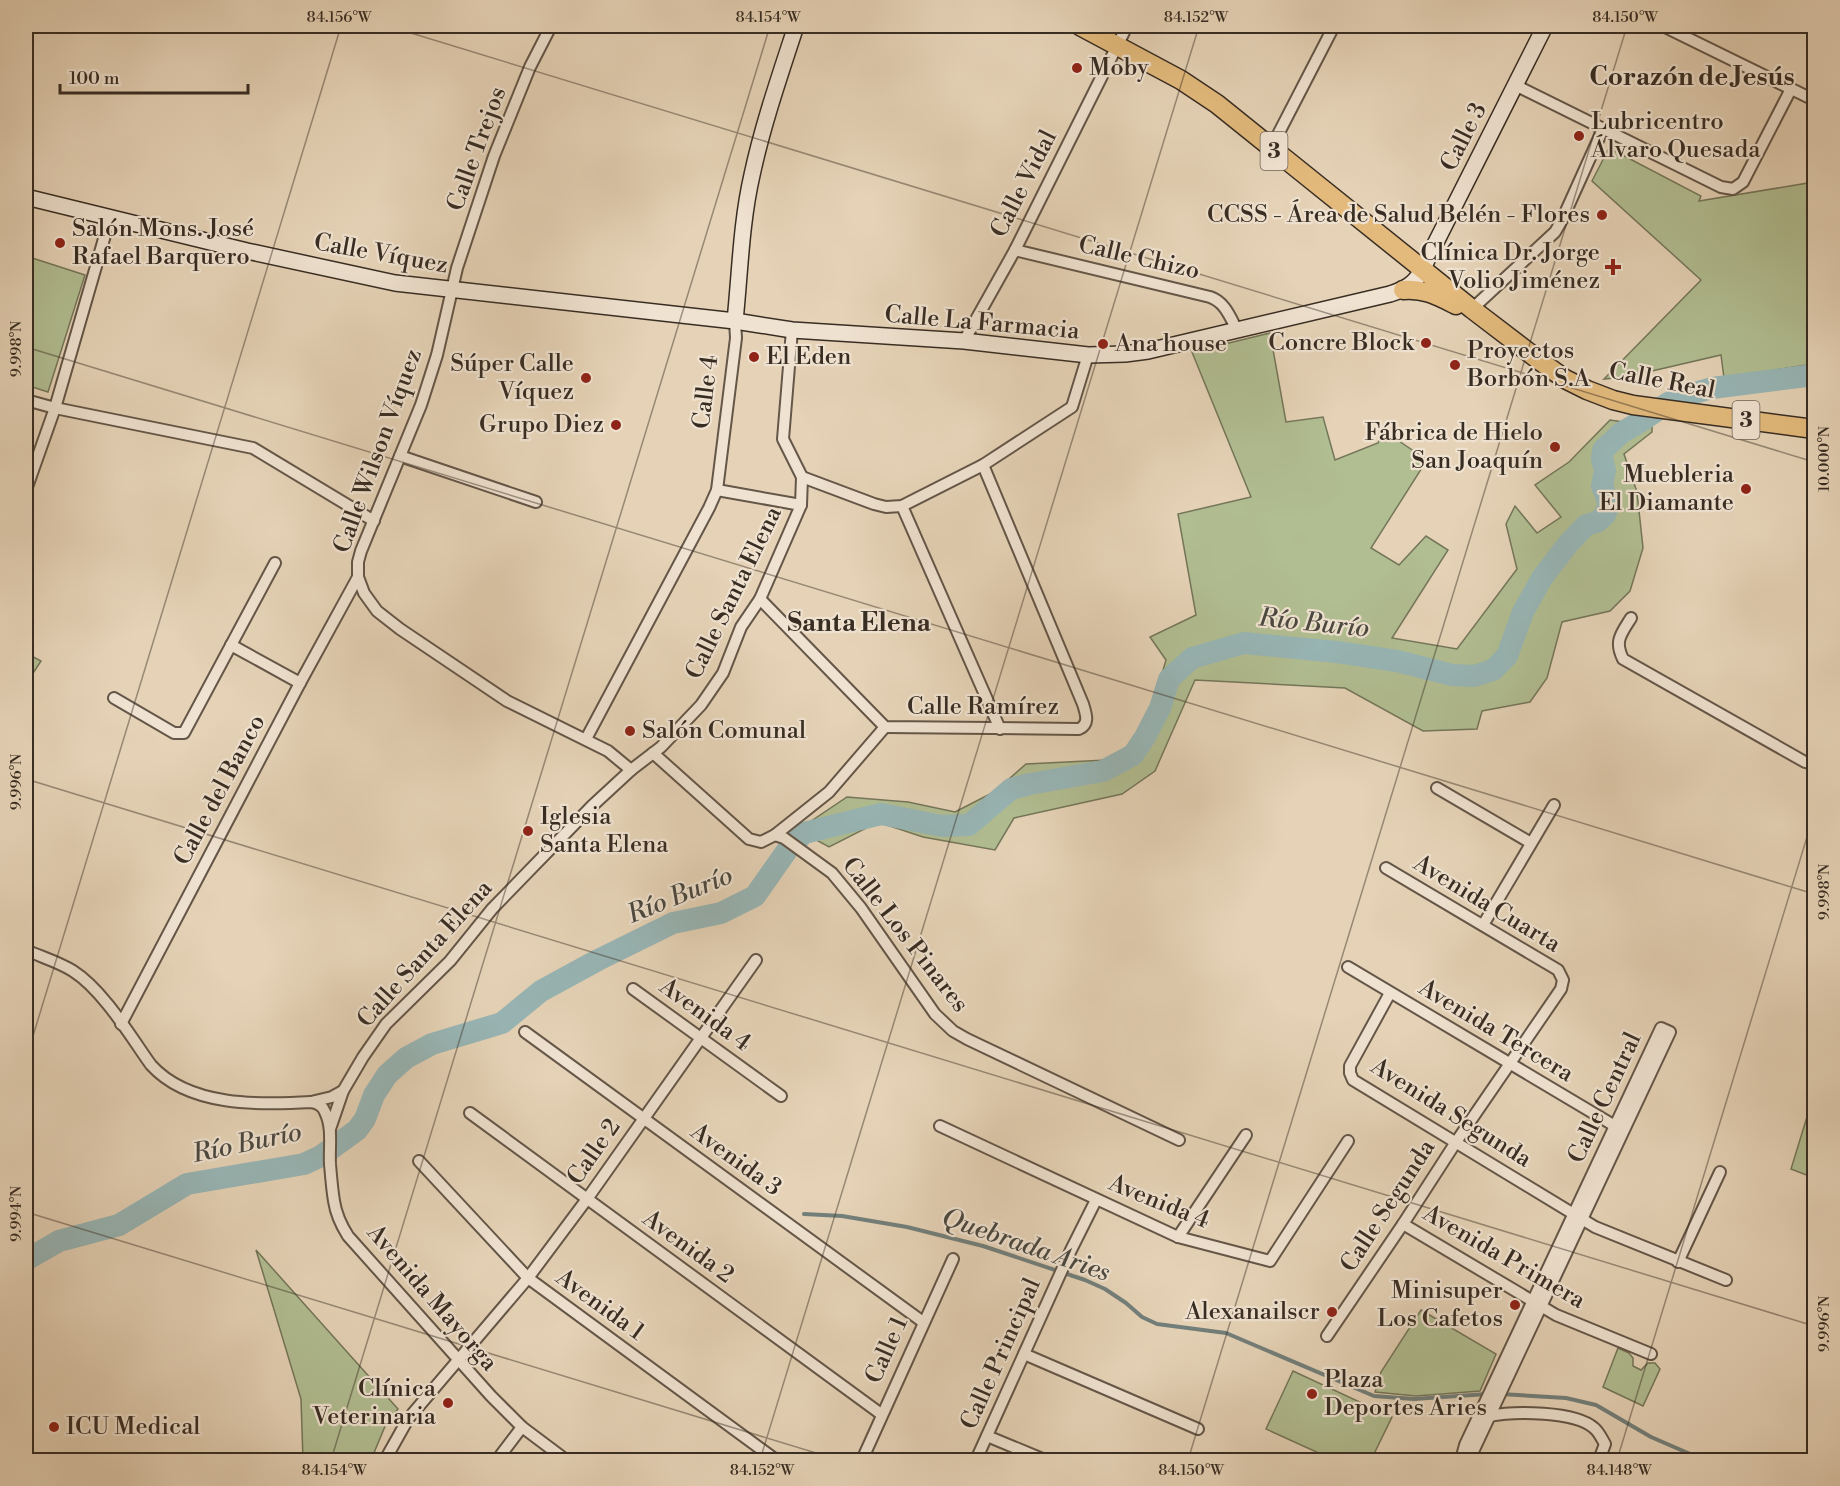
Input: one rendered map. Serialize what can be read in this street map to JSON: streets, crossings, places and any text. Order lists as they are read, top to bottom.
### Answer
{
  "streets": {
    "main road": [
      "Calle 3",
      "3",
      "Calle Víquez",
      "Calle La Farmacia",
      "Calle Real",
      "Calle 4"
    ],
    "street": [
      "Calle Trejos",
      "Calle Vidal",
      "Calle Chizo",
      "Calle Wilson Víquez",
      "Calle Santa Elena",
      "Calle Ramírez",
      "Calle del Banco",
      "Avenida Cuarta",
      "Calle Los Pinares",
      "Avenida 4",
      "Avenida Tercera",
      "Calle Central",
      "Avenida Segunda",
      "Calle 2",
      "Avenida 3",
      "Calle Segunda",
      "Avenida 2",
      "Avenida Primera",
      "Avenida Mayorga",
      "Avenida 1",
      "Calle 1",
      "Calle Principal"
    ]
  },
  "crossings": [
    ["Calle 3", "Calle Real"],
    ["Calle Trejos", "Calle Víquez"],
    ["Calle Trejos", "Calle Wilson Víquez"],
    ["Calle Vidal", "Calle Chizo"],
    ["Calle Vidal", "Calle La Farmacia"],
    ["Calle Vidal", "Calle Real"],
    ["Calle Víquez", "Calle La Farmacia"],
    ["Calle Víquez", "Calle 4"],
    ["Calle Víquez", "Calle Wilson Víquez"],
    ["Calle Chizo", "Calle La Farmacia"],
    ["Calle La Farmacia", "Calle 4"],
    ["Calle La Farmacia", "Calle Santa Elena"],
    ["Calle 4", "Calle Wilson Víquez"],
    ["Calle Wilson Víquez", "Calle Santa Elena"],
    ["Calle Wilson Víquez", "Calle del Banco"],
    ["Calle Santa Elena", "Calle Ramírez"],
    ["Calle Santa Elena", "Avenida Mayorga"],
    ["Avenida Cuarta", "Calle Segunda"],
    ["Avenida 4", "Calle 2"],
    ["Avenida 4", "Calle Principal"],
    ["Avenida Tercera", "Calle Central"],
    ["Avenida Tercera", "Avenida Segunda"],
    ["Avenida Tercera", "Calle Segunda"],
    ["Calle Central", "Avenida Segunda"],
    ["Calle Central", "Avenida Primera"],
    ["Avenida Segunda", "Calle Segunda"],
    ["Calle 2", "Avenida 3"],
    ["Calle 2", "Avenida 2"],
    ["Calle 2", "Avenida Mayorga"],
    ["Calle 2", "Avenida 1"],
    ["Avenida 3", "Calle 1"],
    ["Calle Segunda", "Avenida Primera"],
    ["Avenida 2", "Calle 1"]
  ],
  "districts": ["Corazón de Jesús", "Santa Elena"],
  "water": ["Río Burío", "Quebrada Aries"],
  "places": {
    "other": [
      "Moby",
      "Lubricentro Álvaro Quesada",
      "CCSS - Área de Salud Belén - Flores",
      "Salón Mons. José Rafael Barquero",
      "Concre Block",
      "Ana house",
      "El Eden",
      "Proyectos Borbón S.A",
      "Súper Calle Víquez",
      "Grupo Diez",
      "Fábrica de Hielo San Joaquín",
      "Muebleria El Diamante",
      "Salón Comunal",
      "Iglesia Santa Elena",
      "Minisuper Los Cafetos",
      "Alexanailscr",
      "Plaza Deportes Aries",
      "Clínica Veterinaria",
      "ICU Medical"
    ],
    "health": ["Clínica Dr. Jorge Volio Jiménez"]
  },
  "scale_bar": "100 m",
  "coordinates": [
    "84.156°W",
    "84.154°W",
    "84.152°W",
    "84.150°W",
    "9.998°N",
    "10.000°N",
    "9.996°N",
    "9.994°N",
    "84.148°W"
  ]
}
